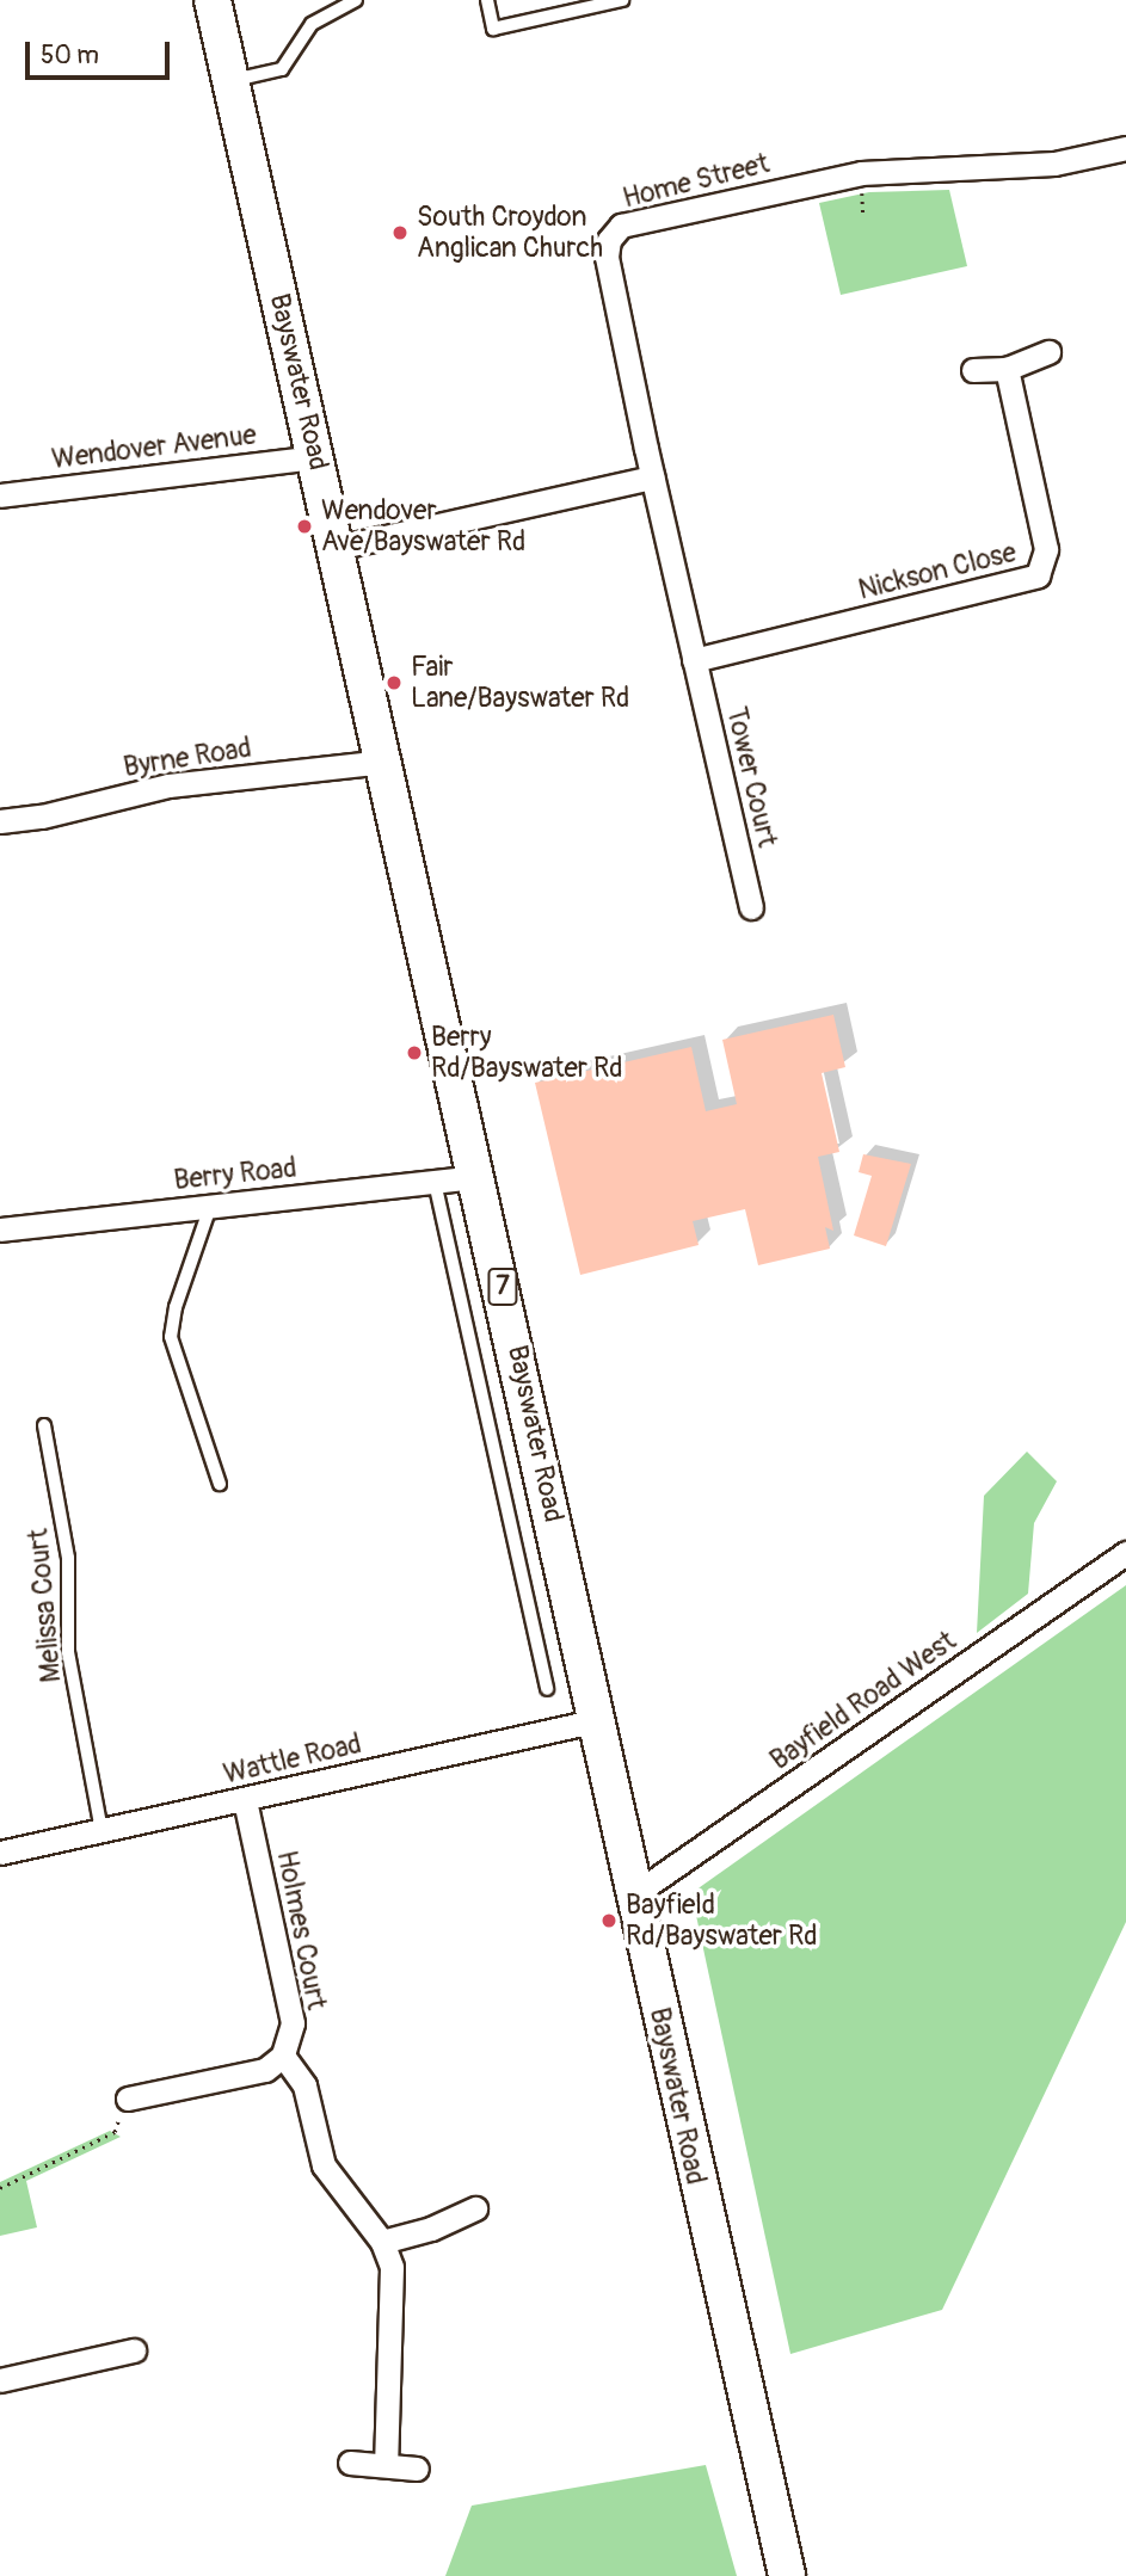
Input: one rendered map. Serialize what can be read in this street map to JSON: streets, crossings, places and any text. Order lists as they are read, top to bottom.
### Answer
{
  "streets": {
    "main road": ["Bayswater Road", "7"],
    "street": [
      "Home Street",
      "Wendover Avenue",
      "Nickson Close",
      "Byrne Road",
      "Tower Court",
      "Berry Road",
      "Bayfield Road West",
      "Wattle Road",
      "Holmes Court"
    ],
    "lane": ["Melissa Court"]
  },
  "crossings": [
    ["Home Street", "Nickson Close"],
    ["Home Street", "Tower Court"],
    ["Bayswater Road", "Wendover Avenue"],
    ["Bayswater Road", "Byrne Road"],
    ["Bayswater Road", "Berry Road"],
    ["Bayswater Road", "Bayfield Road West"],
    ["Bayswater Road", "Wattle Road"],
    ["Nickson Close", "Tower Court"],
    ["Melissa Court", "Wattle Road"],
    ["Wattle Road", "Holmes Court"]
  ],
  "places": [
    "South Croydon Anglican Church",
    "Wendover Ave/Bayswater Rd",
    "Fair Lane/Bayswater Rd",
    "Berry Rd/Bayswater Rd",
    "Bayfield Rd/Bayswater Rd"
  ],
  "scale_bar": "50 m"
}
